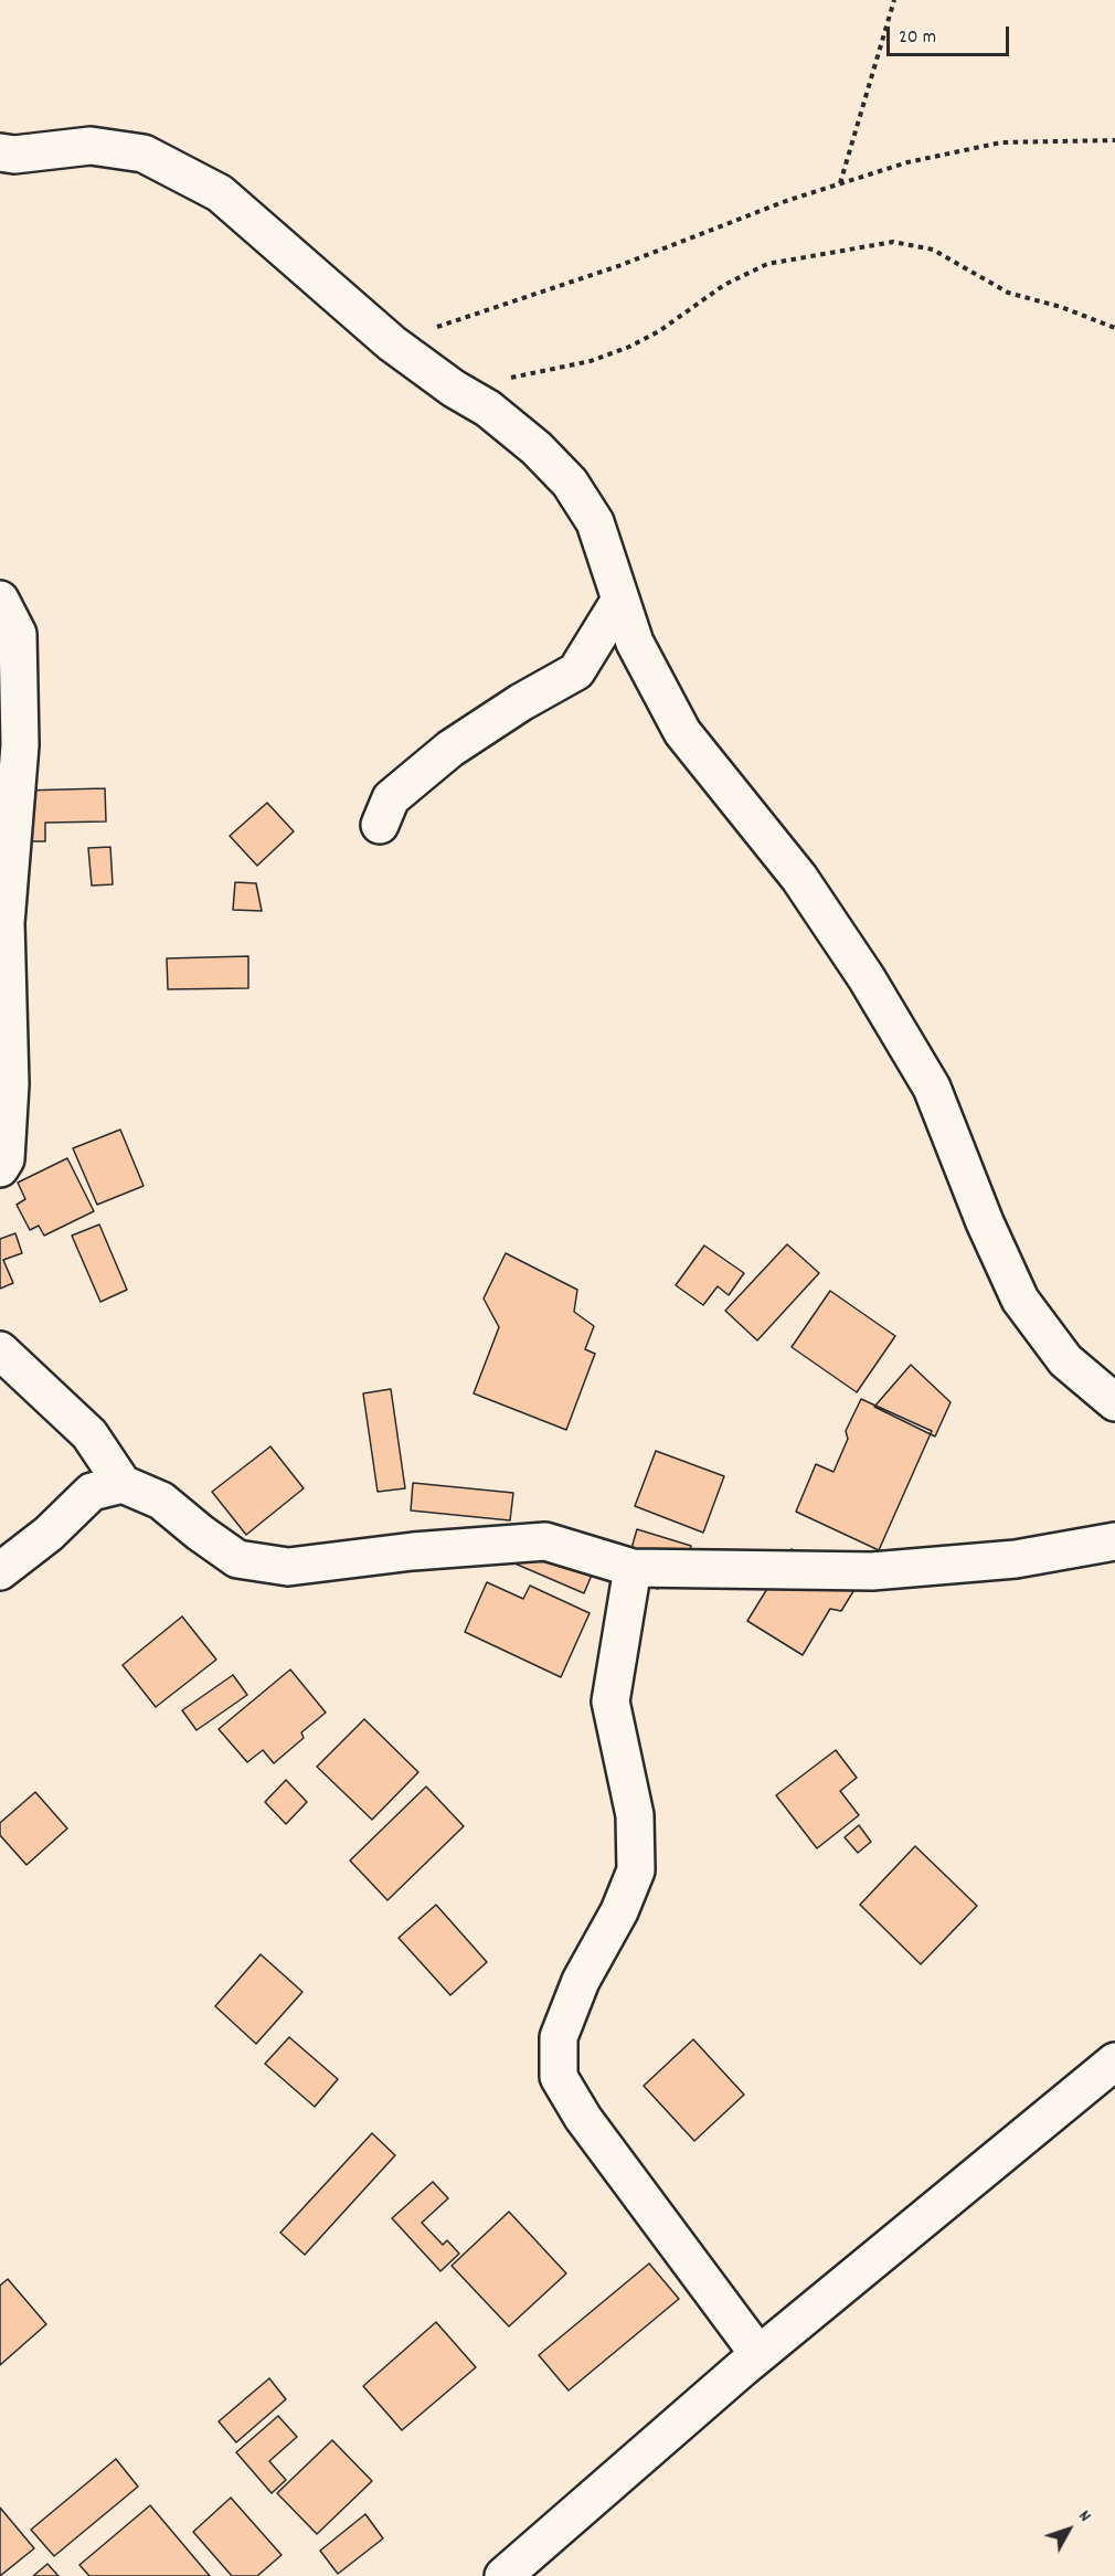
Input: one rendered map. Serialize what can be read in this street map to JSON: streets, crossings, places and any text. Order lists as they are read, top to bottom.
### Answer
{
  "scale_bar": "20 m",
  "north": "top right"
}
